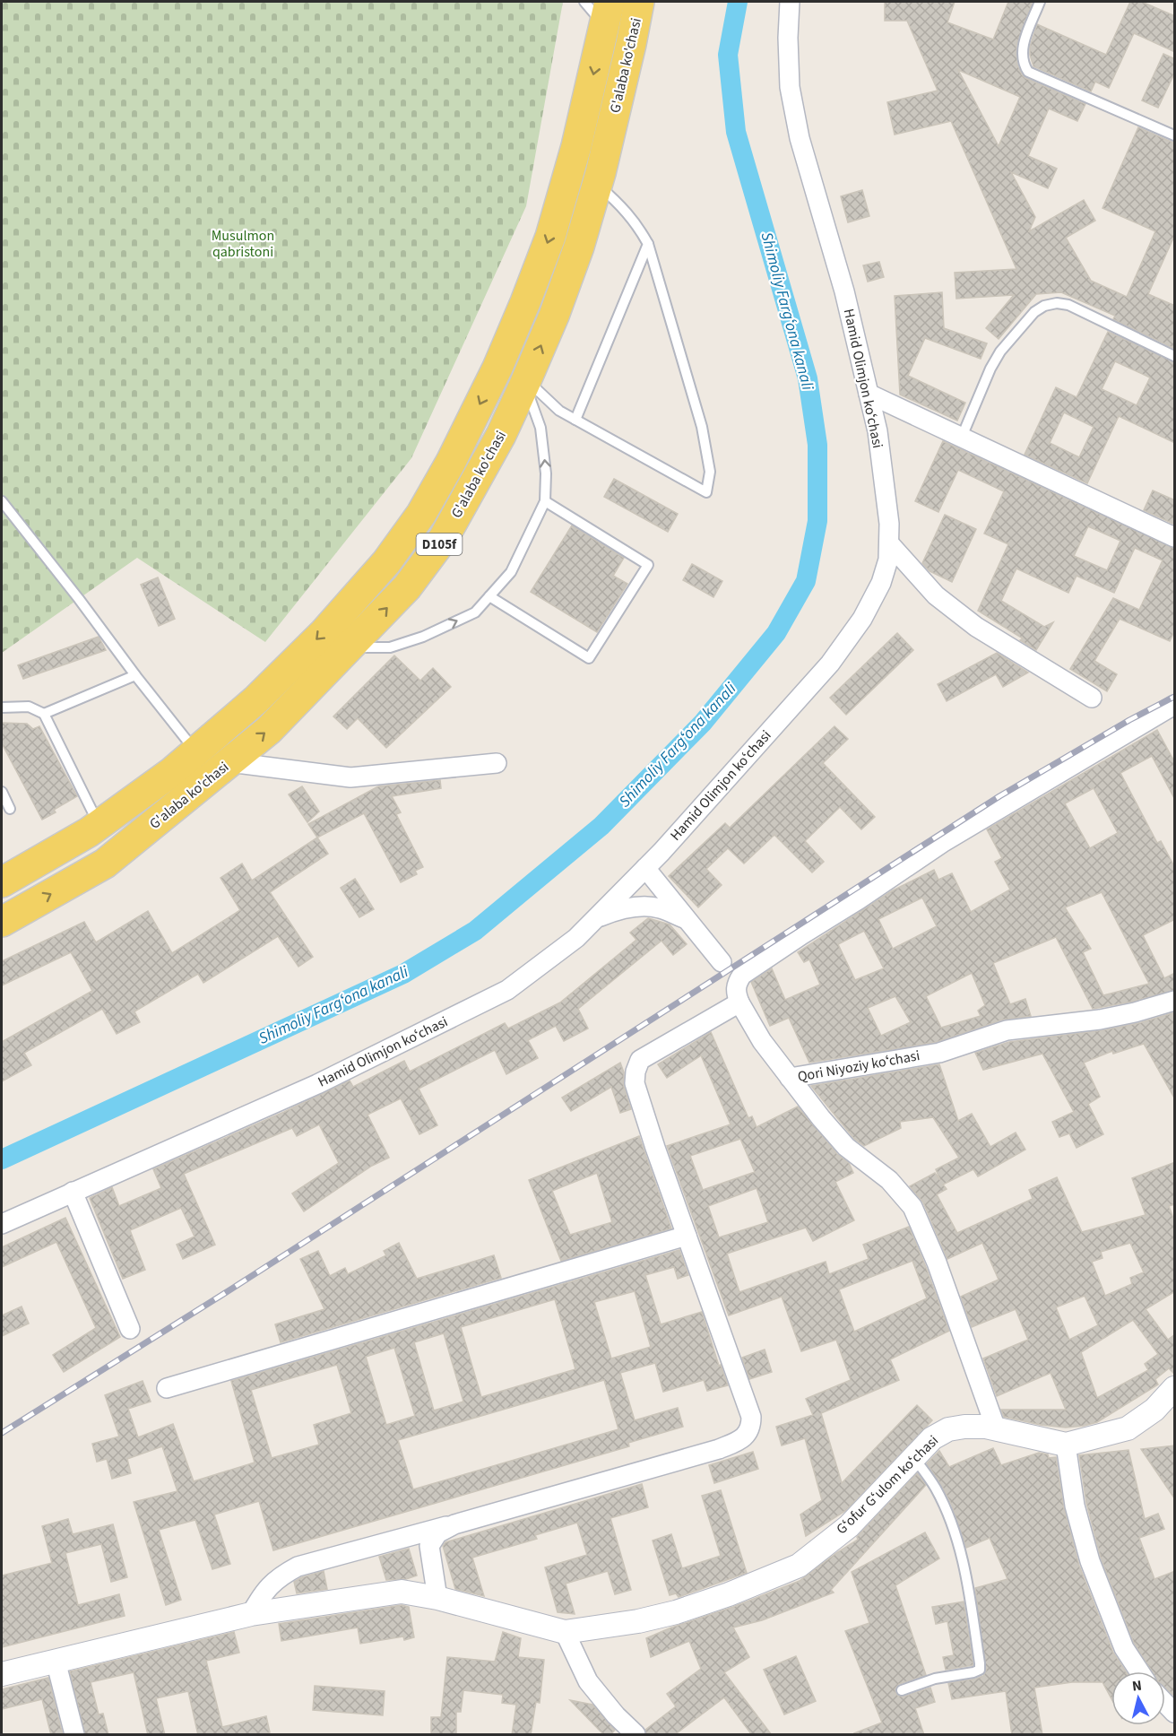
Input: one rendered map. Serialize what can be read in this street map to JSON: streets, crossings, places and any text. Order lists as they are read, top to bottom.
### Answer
{
  "streets": {
    "main road": ["G'alaba ko'chasi", "D105f"],
    "street": ["Hamid Olimjon koʻchasi", "Qori Niyoziy koʻchasi", "Gʻofur Gʻulom koʻchasi"]
  },
  "crossings": [
    ["Qori Niyoziy koʻchasi", "Gʻofur Gʻulom koʻchasi"]
  ],
  "water": ["Shimoliy Fargʻona kanali"],
  "parks": ["Musulmon qabristoni"],
  "north": "top"
}
